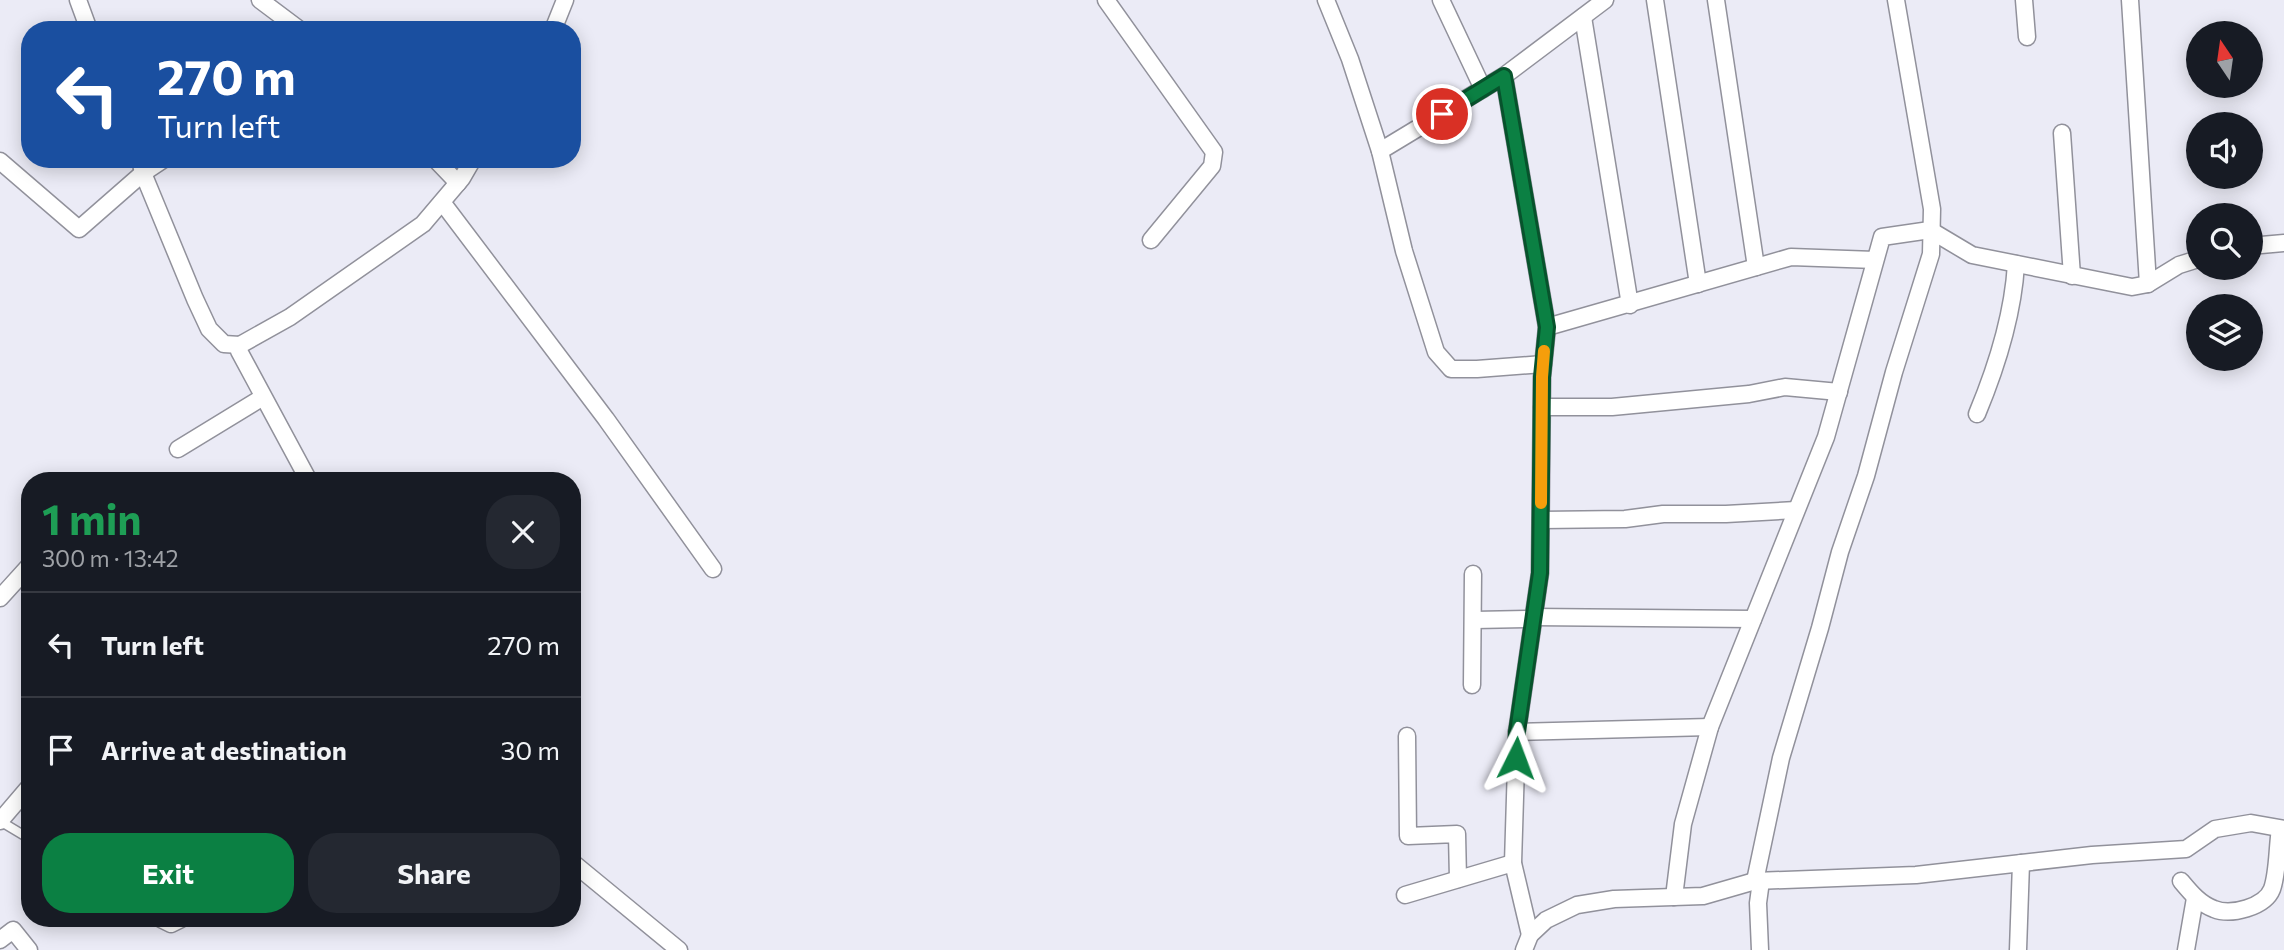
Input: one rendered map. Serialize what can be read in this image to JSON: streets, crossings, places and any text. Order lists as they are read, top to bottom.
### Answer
{
  "north": "top",
  "page": {
    "turn": ["270 m", "Turn left"],
    "heading": ["1 min", "300 m · 13:42"],
    "list": [
      {
        "name": "Turn left",
        "value": "270 m"
      },
      {
        "name": "Arrive at destination",
        "value": "30 m"
      }
    ],
    "buttons": ["Exit", "Share"]
  }
}
